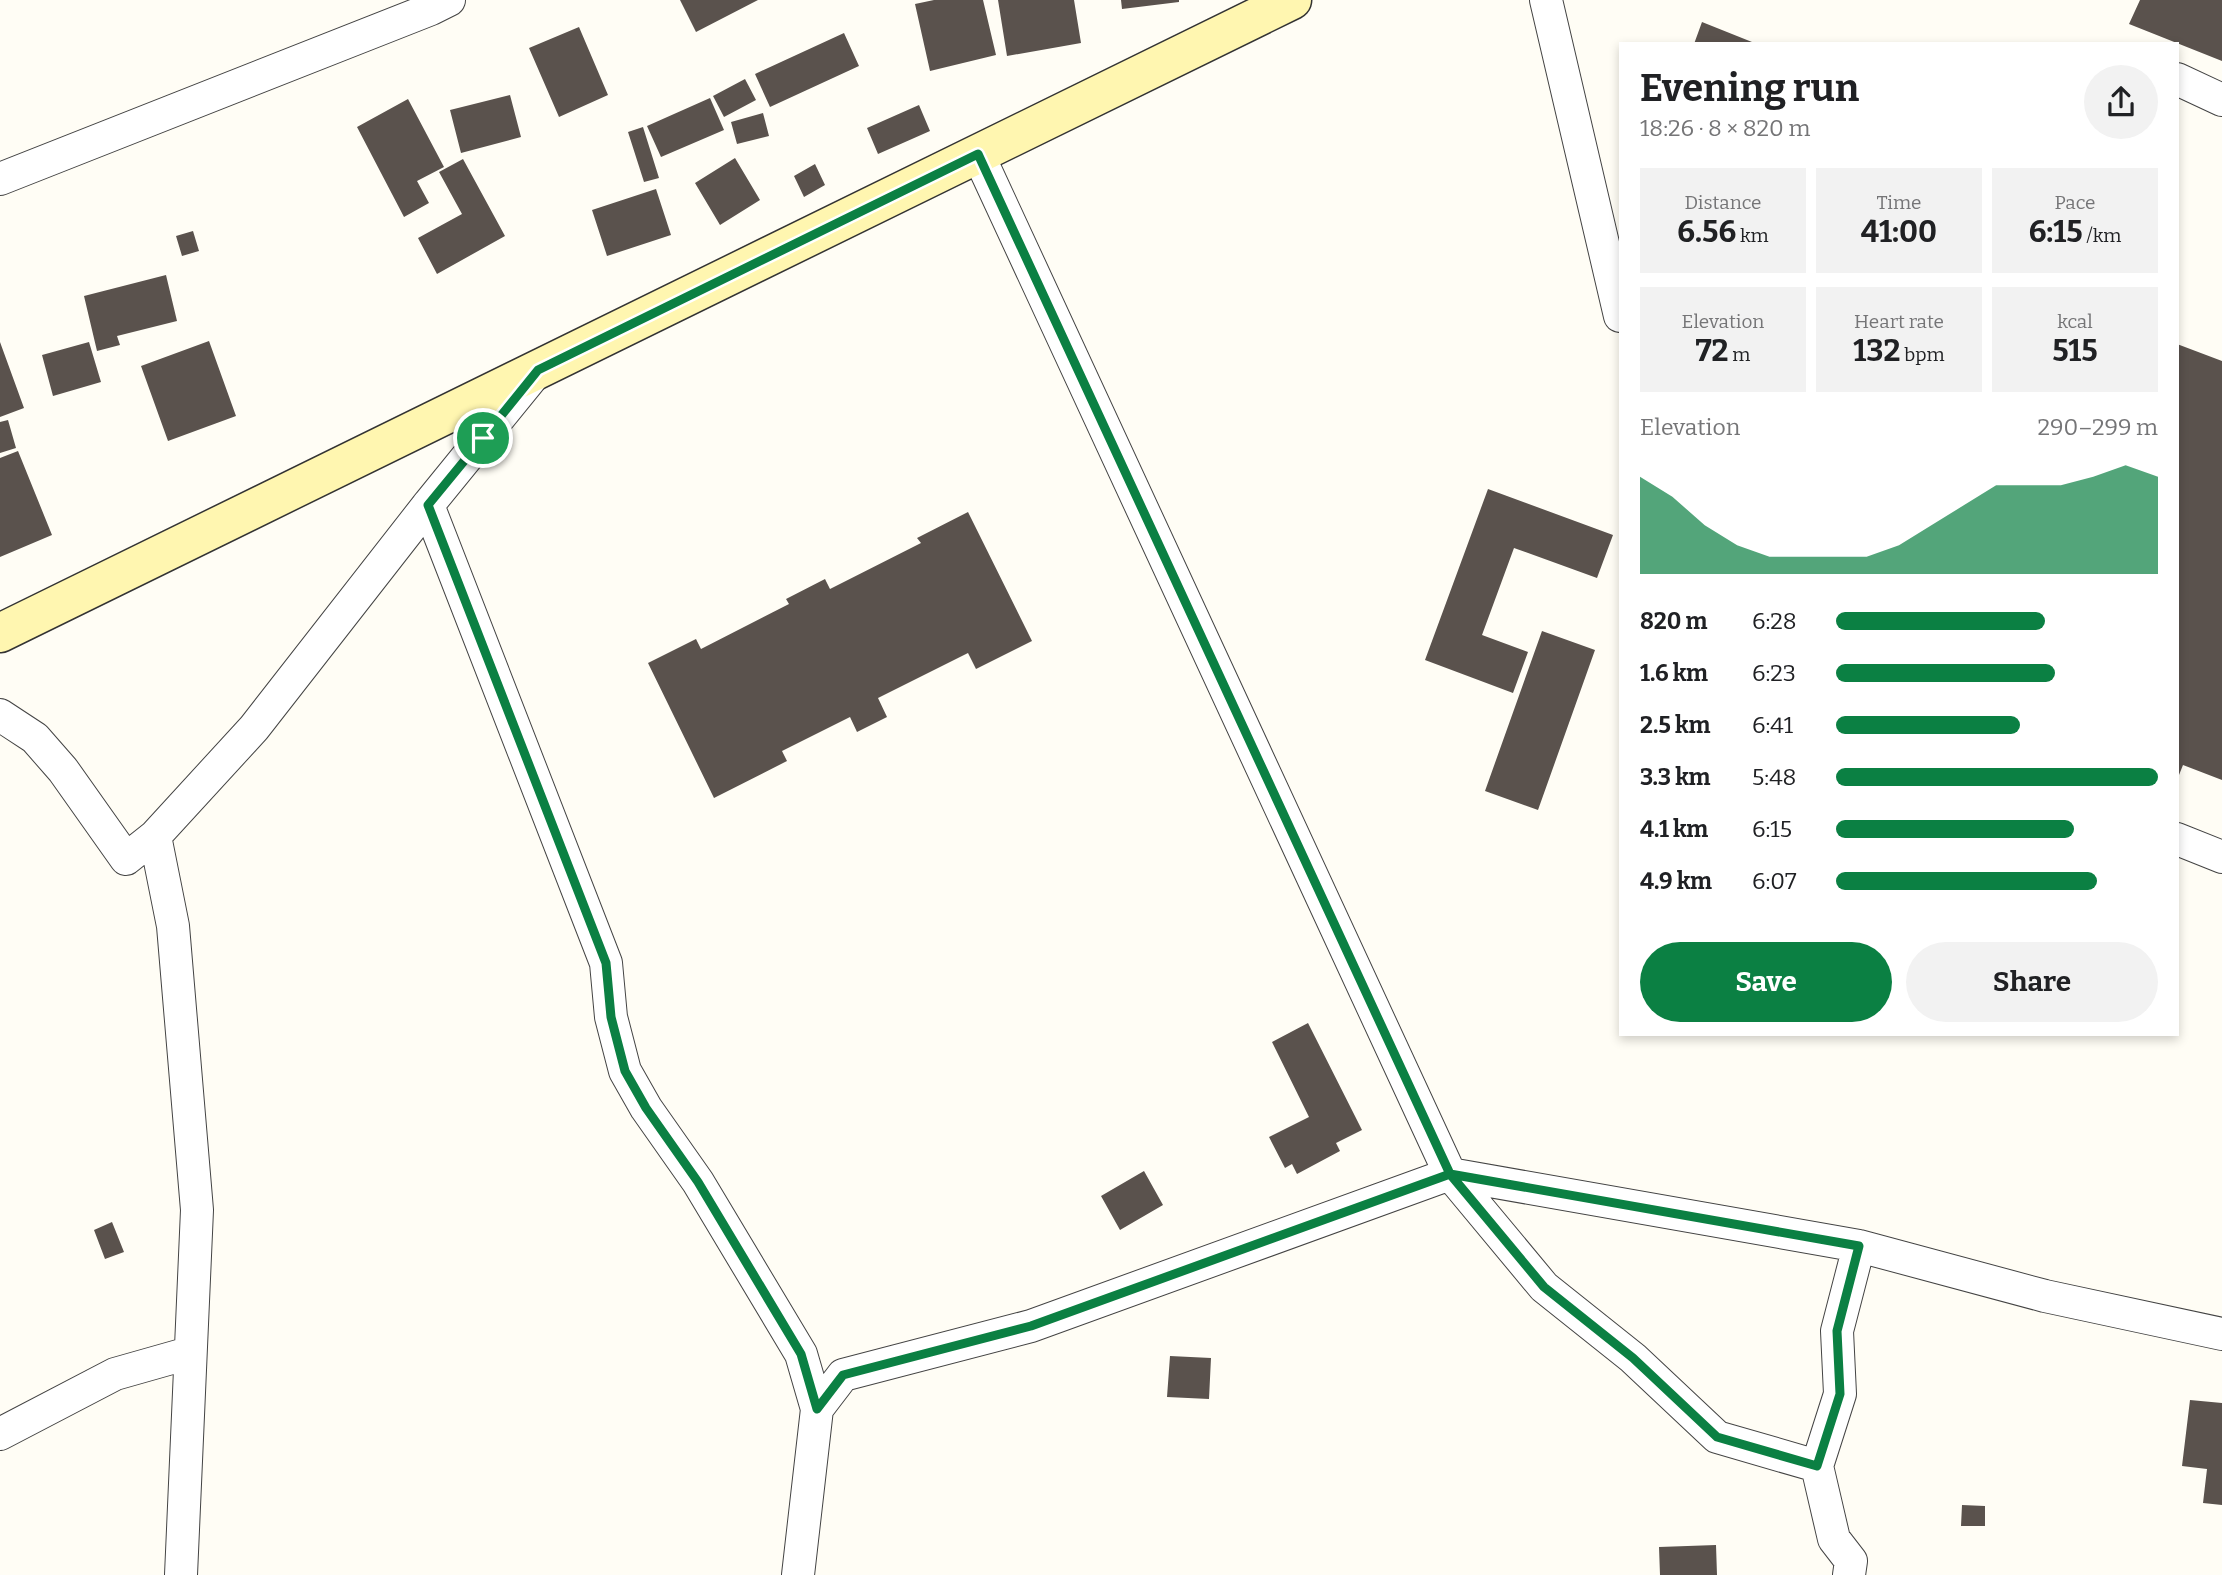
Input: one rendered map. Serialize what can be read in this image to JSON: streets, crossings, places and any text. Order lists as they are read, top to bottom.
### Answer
{
  "page": {
    "heading": ["Evening run", "18:26 · 8 × 820 m"],
    "stats": [
      ["Distance", "6.56 km"],
      ["Time", "41:00"],
      ["Pace", "6:15 /km"],
      ["Elevation", "72 m"],
      ["Heart rate", "132 bpm"],
      ["kcal", "515"]
    ],
    "chart": ["Elevation", "290–299 m"],
    "list": [
      {
        "name": "820 m",
        "note": "6:28"
      },
      {
        "name": "1.6 km",
        "note": "6:23"
      },
      {
        "name": "2.5 km",
        "note": "6:41"
      },
      {
        "name": "3.3 km",
        "note": "5:48"
      },
      {
        "name": "4.1 km",
        "note": "6:15"
      },
      {
        "name": "4.9 km",
        "note": "6:07"
      }
    ],
    "buttons": ["Save", "Share"]
  }
}
